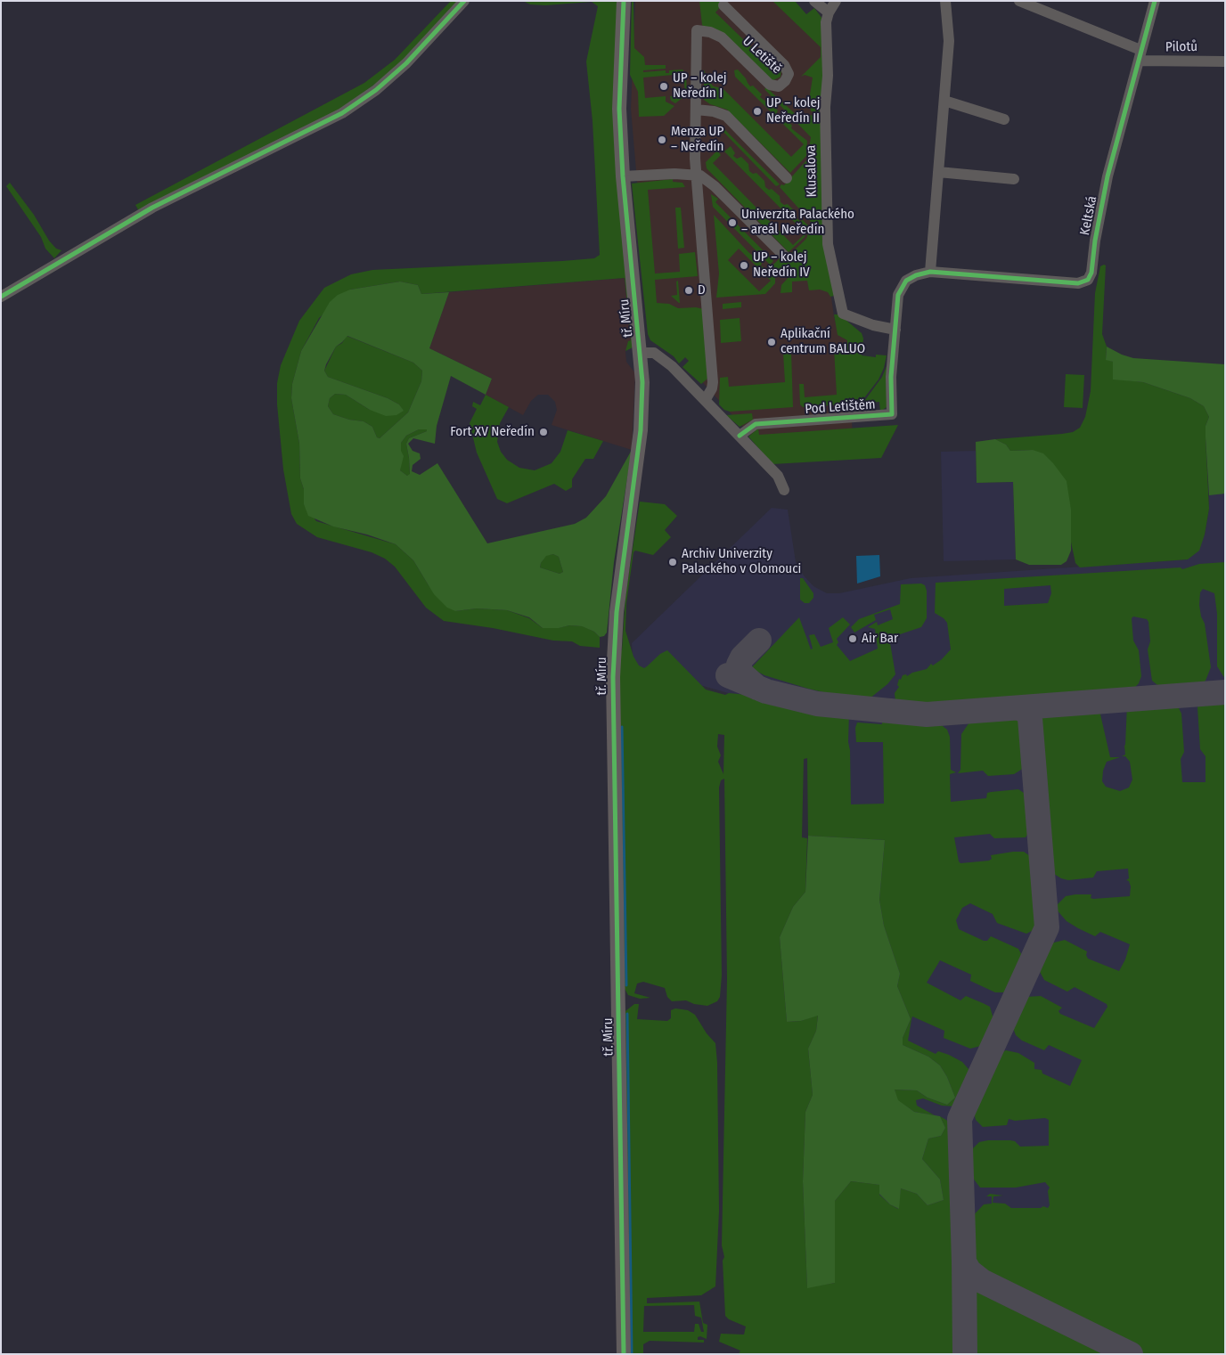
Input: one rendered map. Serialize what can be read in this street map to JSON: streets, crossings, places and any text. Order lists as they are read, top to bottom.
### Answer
{
  "streets": {
    "main road": ["tř. Míru"],
    "street": [
      "Pilotů",
      "U Letiště",
      "Klusalova",
      "Keltská",
      "Pod Letištěm"
    ]
  },
  "crossings": [
    ["Pilotů", "Keltská"],
    ["Klusalova", "Pod Letištěm"],
    ["Keltská", "Pod Letištěm"]
  ],
  "places": [
    "UP – kolej Neředín I",
    "UP – kolej Neředín II",
    "Menza UP – Neředín",
    "Univerzita Palackého – areál Neředín",
    "UP – kolej Neředín IV",
    "D",
    "Aplikační centrum BALUO",
    "Fort XV Neředín",
    "Archiv Univerzity Palackého v Olomouci",
    "Air Bar"
  ]
}
